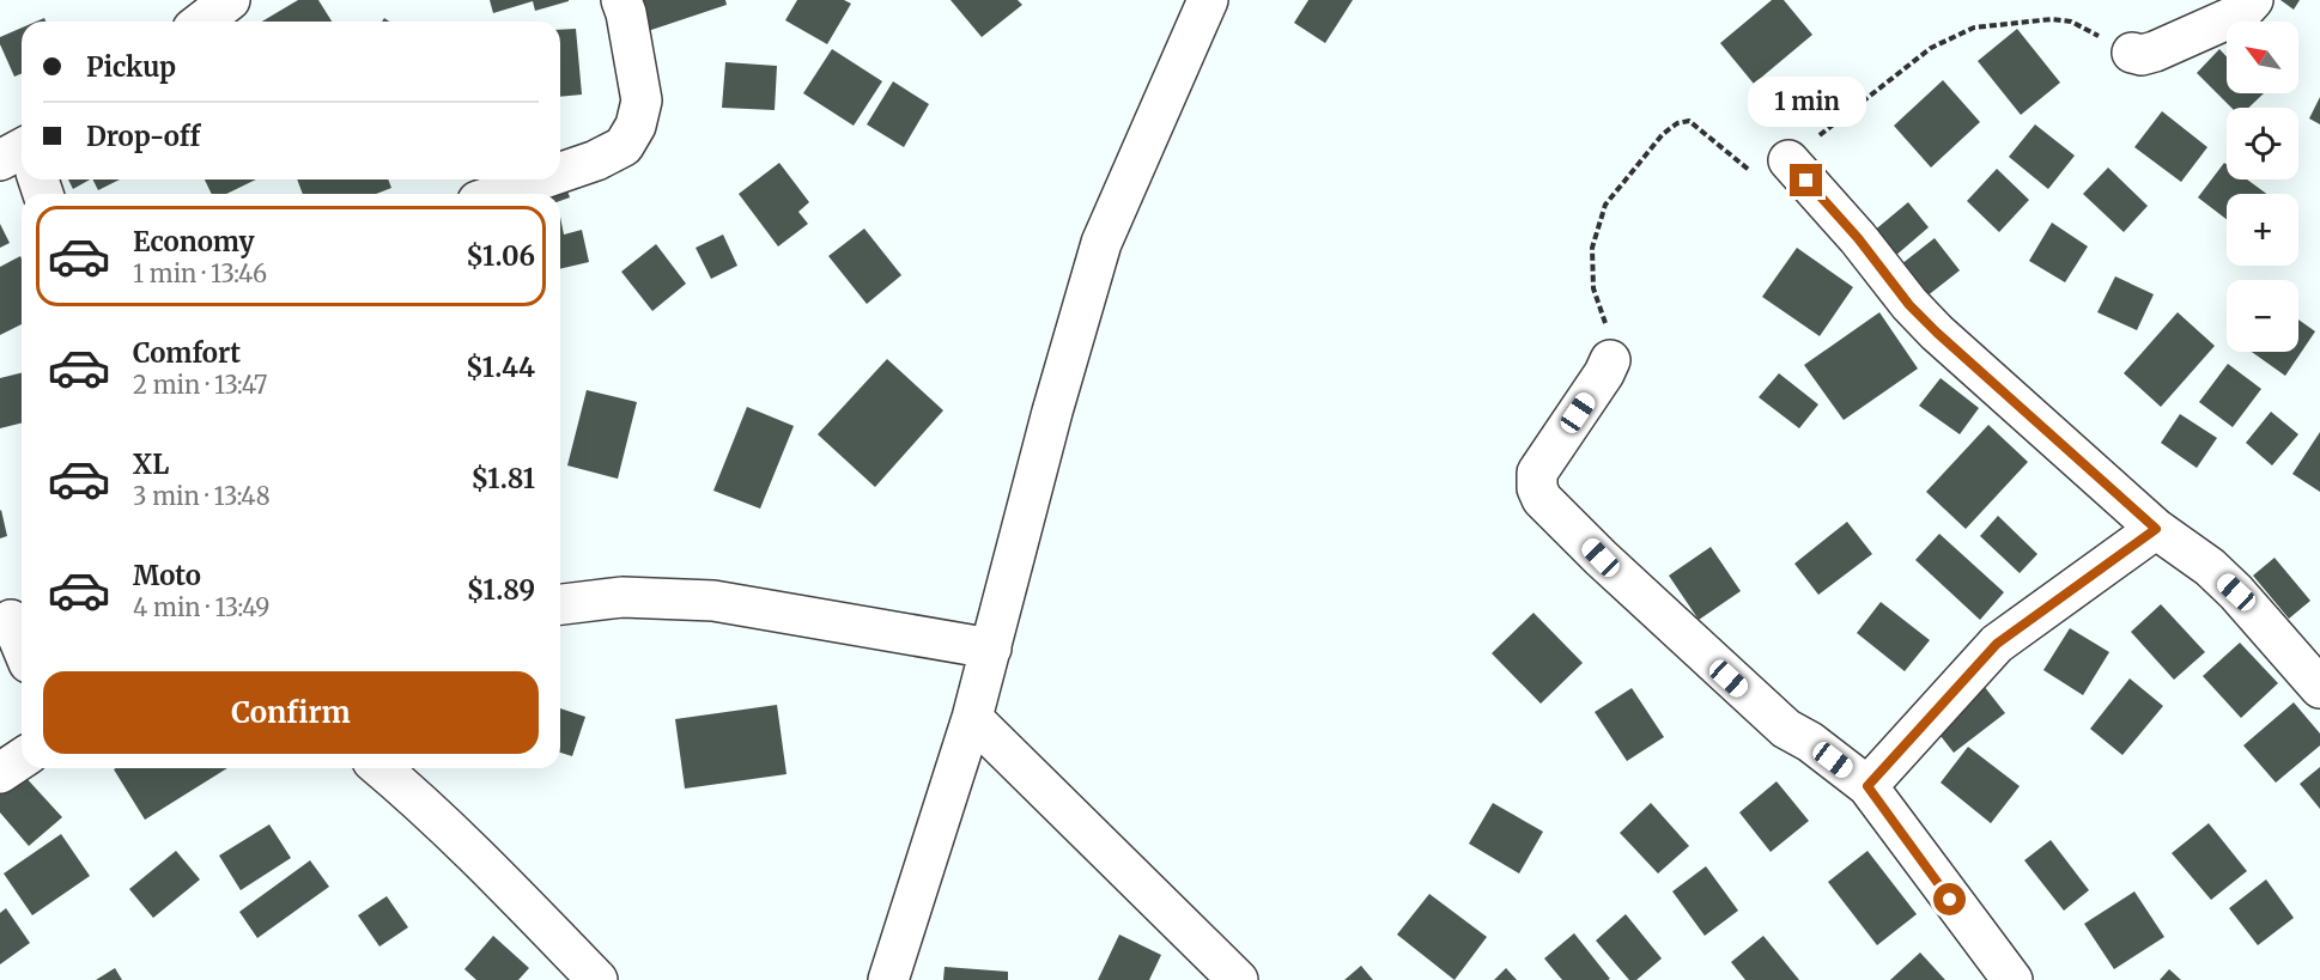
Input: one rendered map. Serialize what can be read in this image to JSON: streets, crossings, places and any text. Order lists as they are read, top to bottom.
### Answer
{
  "north": "top left",
  "page": {
    "map_buttons": ["+", "−"],
    "banner": ["Pickup", "Drop-off"],
    "bubble": "1 min",
    "list": [
      {
        "name": "Economy",
        "note": "1 min · 13:46",
        "value": "$1.06"
      },
      {
        "name": "Comfort",
        "note": "2 min · 13:47",
        "value": "$1.44"
      },
      {
        "name": "XL",
        "note": "3 min · 13:48",
        "value": "$1.81"
      },
      {
        "name": "Moto",
        "note": "4 min · 13:49",
        "value": "$1.89"
      }
    ],
    "buttons": "Confirm"
  }
}
